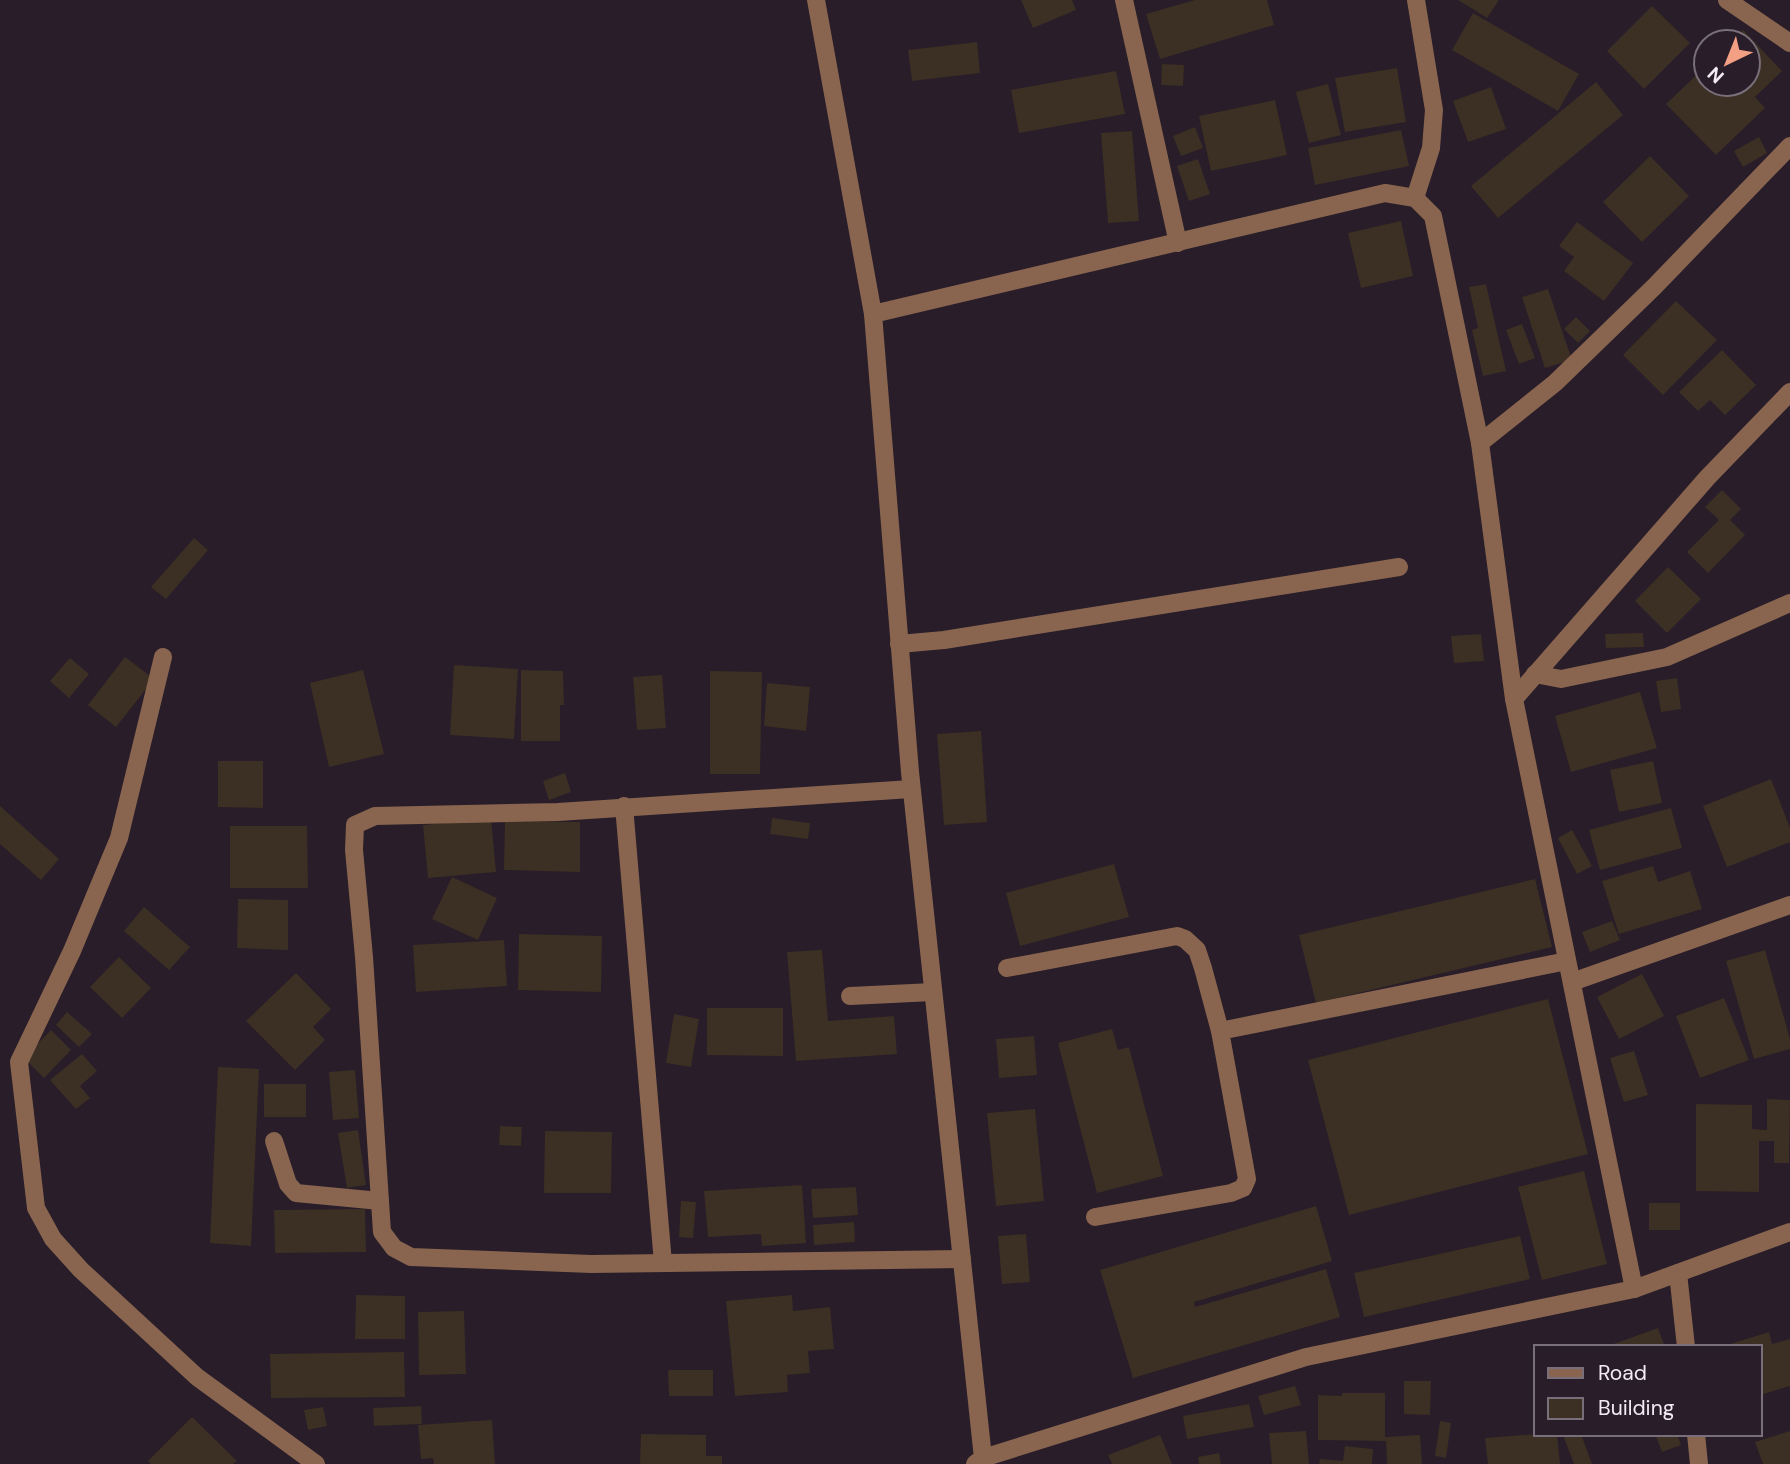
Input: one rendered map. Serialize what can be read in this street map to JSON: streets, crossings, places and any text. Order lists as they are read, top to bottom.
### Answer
{
  "legend": ["Road", "Building"],
  "north": "bottom left"
}
